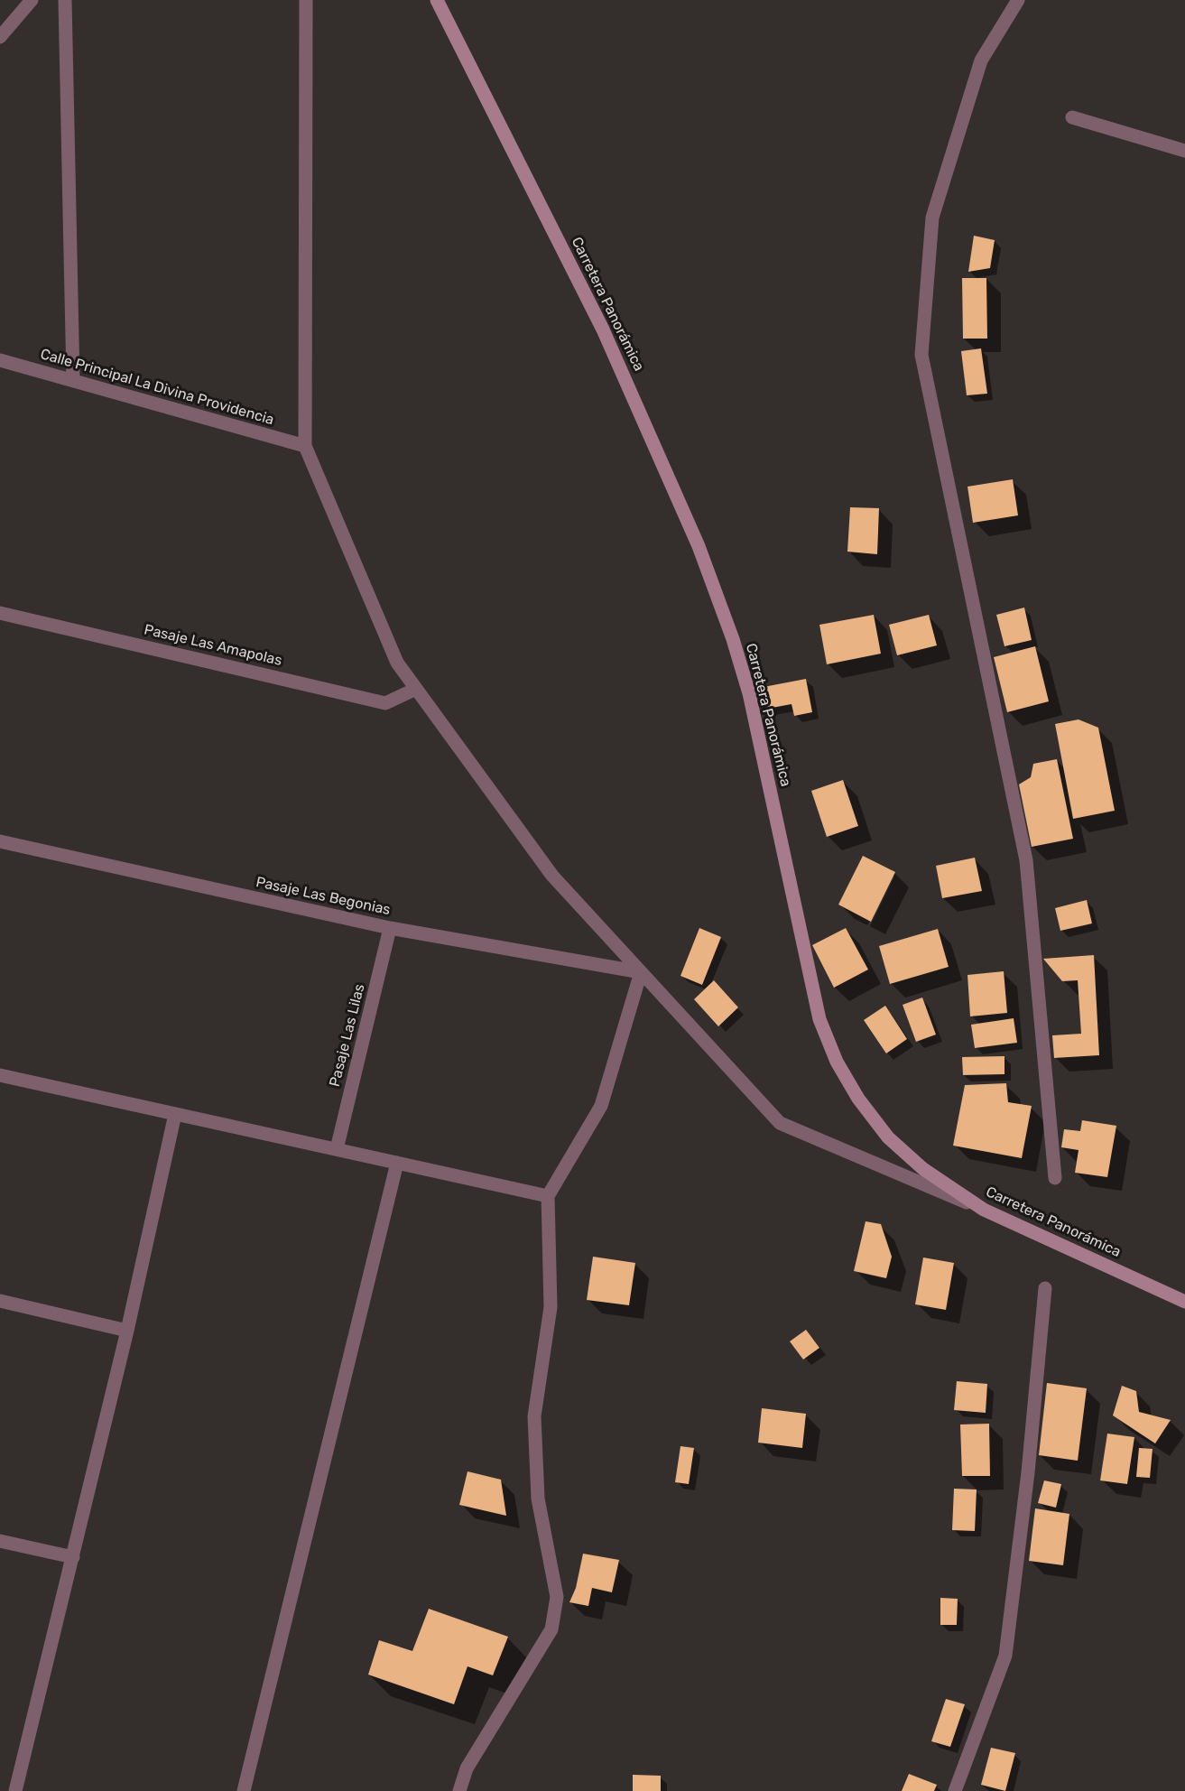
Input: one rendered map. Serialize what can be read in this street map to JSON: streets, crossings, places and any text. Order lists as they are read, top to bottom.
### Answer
{
  "streets": {
    "street": [
      "Carretera Panorámica",
      "Calle Principal La Divina Providencia",
      "Pasaje Las Amapolas",
      "Pasaje Las Begonias",
      "Pasaje Las Lilas"
    ]
  },
  "crossings": [
    ["Pasaje Las Begonias", "Pasaje Las Lilas"]
  ]
}
